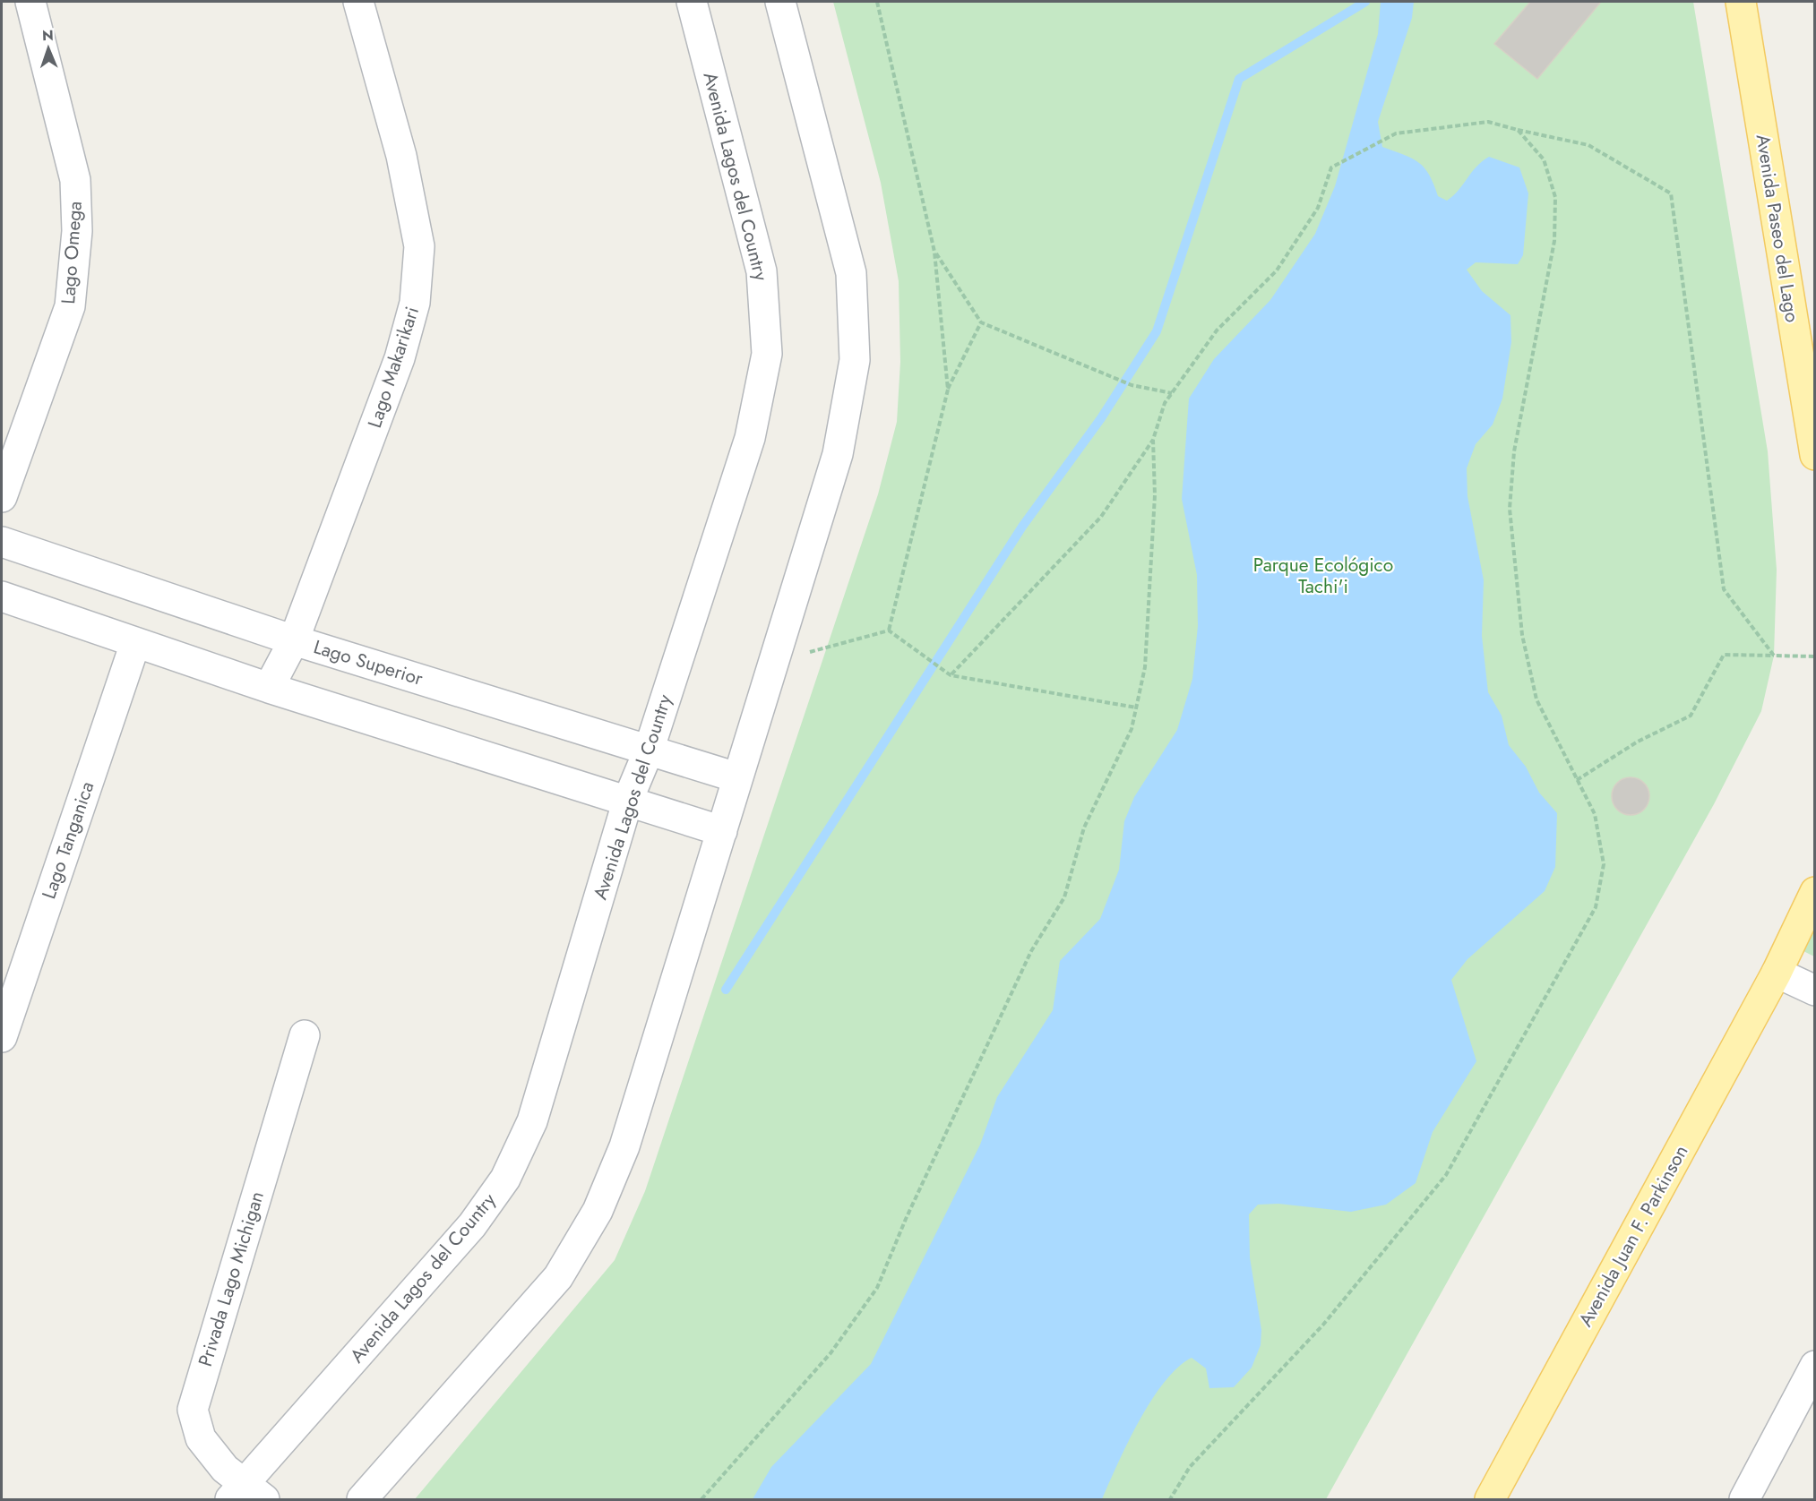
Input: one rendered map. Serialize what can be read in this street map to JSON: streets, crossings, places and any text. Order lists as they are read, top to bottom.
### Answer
{
  "streets": {
    "main road": ["Avenida Paseo del Lago", "Avenida Juan F. Parkinson"],
    "street": [
      "Avenida Lagos del Country",
      "Lago Omega",
      "Lago Makarikari",
      "Lago Superior",
      "Lago Tanganica",
      "Privada Lago Michigan"
    ]
  },
  "crossings": [
    ["Avenida Lagos del Country", "Lago Superior"],
    ["Avenida Lagos del Country", "Privada Lago Michigan"],
    ["Lago Makarikari", "Lago Superior"]
  ],
  "parks": ["Parque Ecológico Tachi'i"],
  "north": "top"
}
